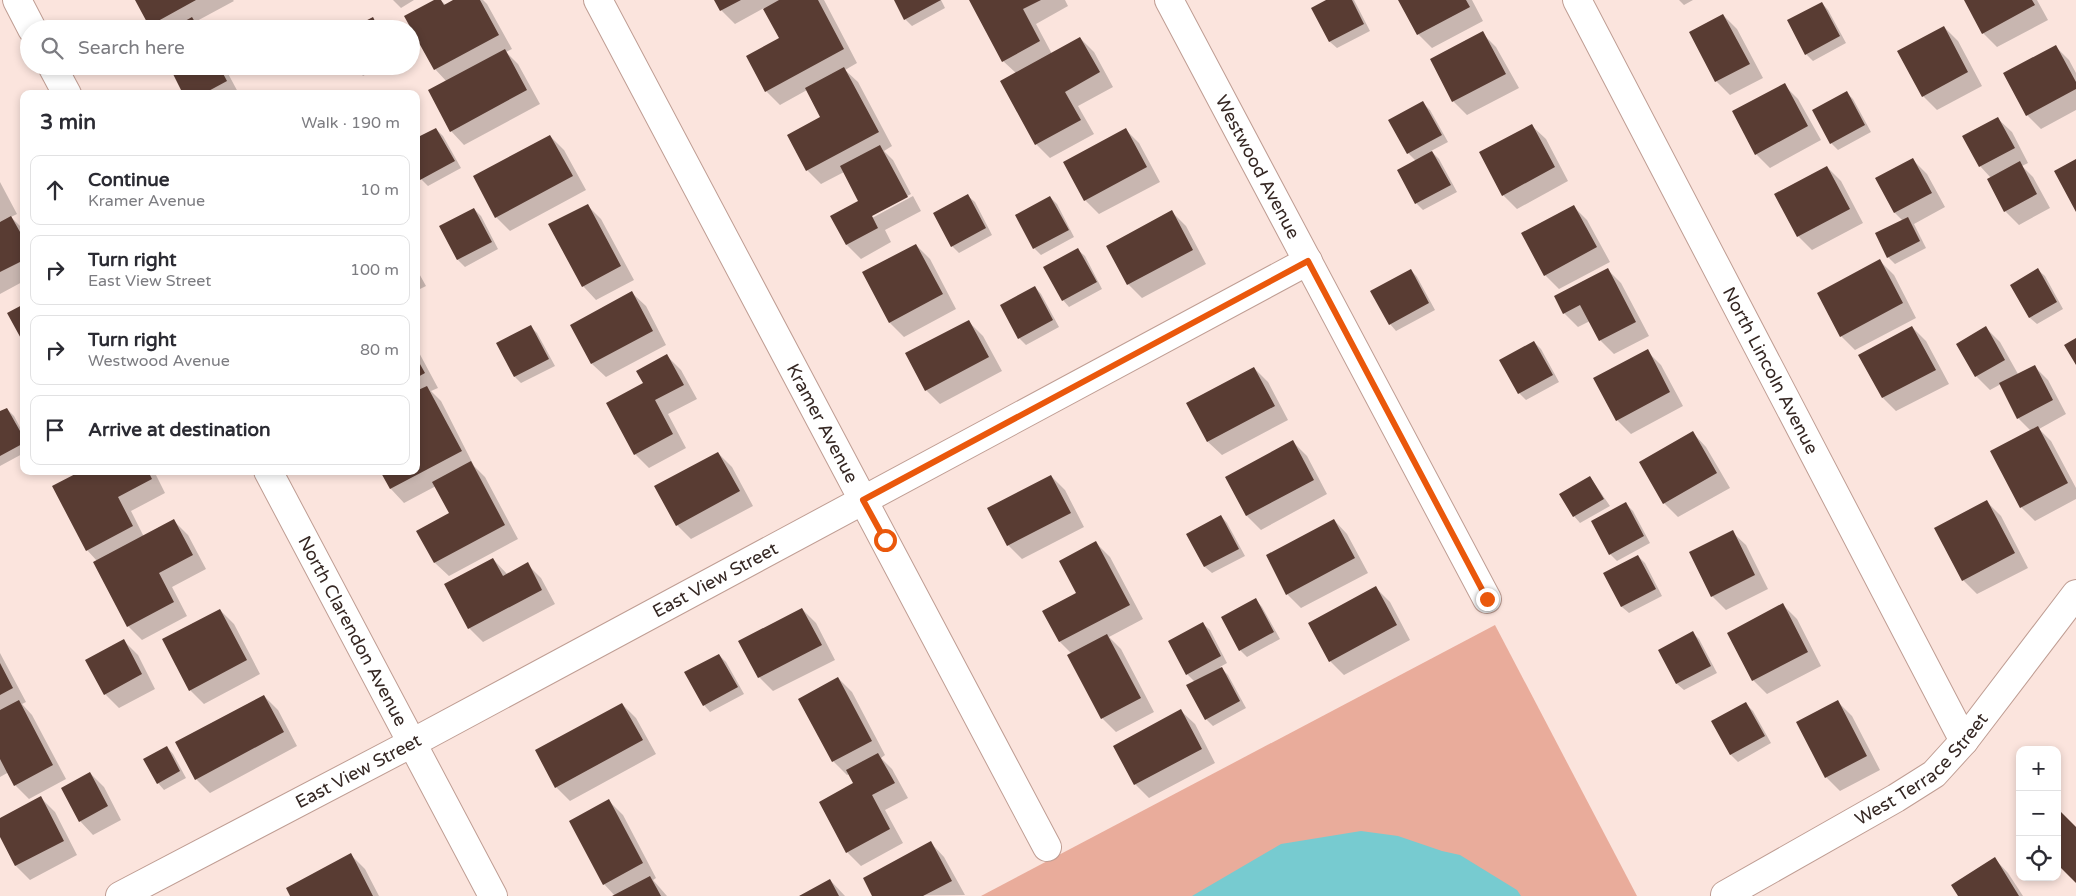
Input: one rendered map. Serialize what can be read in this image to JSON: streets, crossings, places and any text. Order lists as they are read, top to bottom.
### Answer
{
  "streets": {
    "street": [
      "Westwood Avenue",
      "North Lincoln Avenue",
      "Kramer Avenue",
      "East View Street",
      "North Clarendon Avenue",
      "West Terrace Street"
    ]
  },
  "crossings": [
    ["Westwood Avenue", "East View Street"],
    ["North Lincoln Avenue", "West Terrace Street"],
    ["Kramer Avenue", "East View Street"],
    ["East View Street", "North Clarendon Avenue"]
  ],
  "page": {
    "search": "Search here",
    "heading": ["3 min", "Walk · 190 m"],
    "list": [
      ["Continue", "Kramer Avenue", "10 m"],
      ["Turn right", "East View Street", "100 m"],
      ["Turn right", "Westwood Avenue", "80 m"],
      "Arrive at destination"
    ],
    "map_buttons": ["+", "−"]
  }
}
